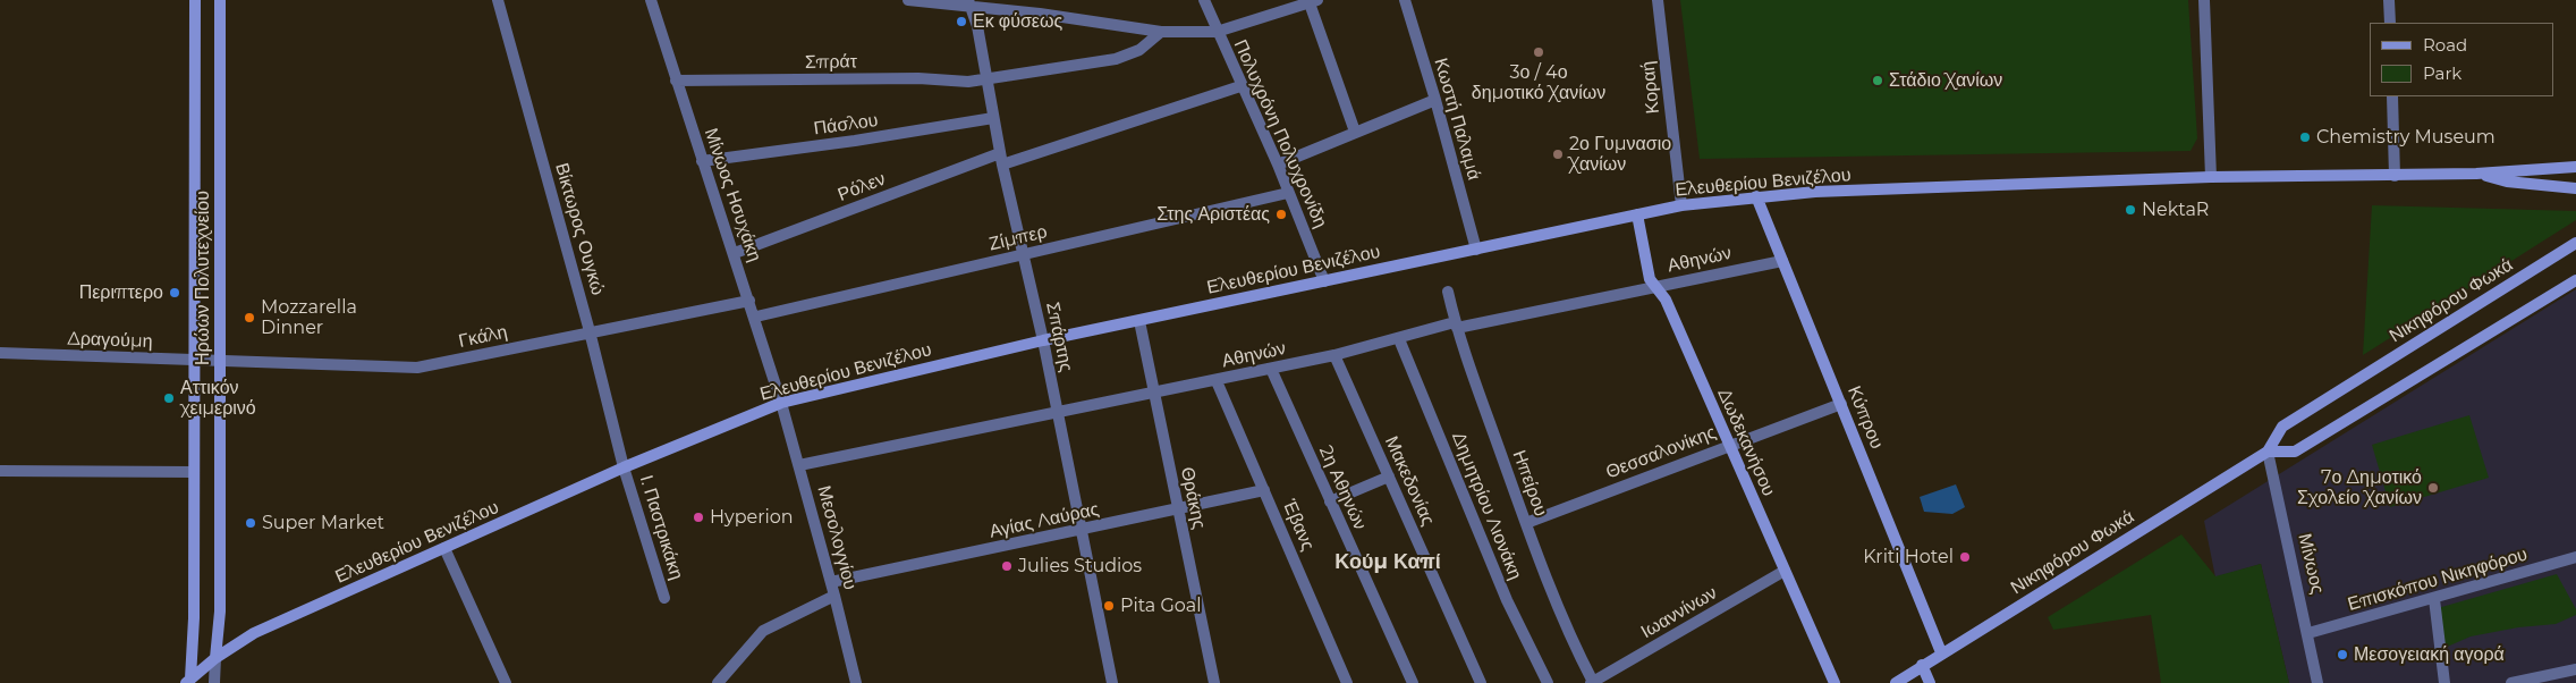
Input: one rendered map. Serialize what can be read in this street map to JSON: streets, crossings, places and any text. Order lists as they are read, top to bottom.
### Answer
{
  "streets": {
    "main road": [
      "Ελευθερίου Βενιζέλου",
      "Ηρώων Πολυτεχνείου",
      "Νικηφόρου Φωκά",
      "Κύπρου",
      "Δωδεκανήσου"
    ],
    "street": [
      "Σπράτ",
      "Κοραή",
      "Κωστή Παλαμά",
      "Πάσλου",
      "Πολυχρόνη Πολυχρονίδη",
      "Ρόλεν",
      "Μίνωος Ησυχάκη",
      "Βίκτωρος Ουγκώ",
      "Ζίμπερ",
      "Αθηνών",
      "Γκάλη",
      "Σπάρτης",
      "Δραγούμη",
      "Θεσσαλονίκης",
      "Μακεδονίας",
      "Ηπείρου",
      "2η Αθηνών",
      "Θράκης",
      "Δημητρίου Λιονάκη",
      "Αγίας Λαύρας",
      "Έβανς",
      "Ι. Παστρικάκη",
      "Μεσολογγίου",
      "Μίνωος",
      "Επισκόπου Νικηφόρου",
      "Ιωαννίνων"
    ]
  },
  "crossings": [
    ["Σπράτ", "Μίνωος Ησυχάκη"],
    ["Σπράτ", "Σπάρτης"],
    ["Κοραή", "Ελευθερίου Βενιζέλου"],
    ["Κωστή Παλαμά", "Ελευθερίου Βενιζέλου"],
    ["Πάσλου", "Μίνωος Ησυχάκη"],
    ["Πάσλου", "Σπάρτης"],
    ["Πολυχρόνη Πολυχρονίδη", "Ελευθερίου Βενιζέλου"],
    ["Πολυχρόνη Πολυχρονίδη", "Ρόλεν"],
    ["Πολυχρόνη Πολυχρονίδη", "Ζίμπερ"],
    ["Ελευθερίου Βενιζέλου", "Μίνωος Ησυχάκη"],
    ["Ελευθερίου Βενιζέλου", "Βίκτωρος Ουγκώ"],
    ["Ελευθερίου Βενιζέλου", "Ηρώων Πολυτεχνείου"],
    ["Ελευθερίου Βενιζέλου", "Σπάρτης"],
    ["Ελευθερίου Βενιζέλου", "Κύπρου"],
    ["Ελευθερίου Βενιζέλου", "Δωδεκανήσου"],
    ["Ελευθερίου Βενιζέλου", "Θράκης"],
    ["Ελευθερίου Βενιζέλου", "Ι. Παστρικάκη"],
    ["Ελευθερίου Βενιζέλου", "Μεσολογγίου"],
    ["Ρόλεν", "Μίνωος Ησυχάκη"],
    ["Ρόλεν", "Σπάρτης"],
    ["Μίνωος Ησυχάκη", "Ζίμπερ"],
    ["Μίνωος Ησυχάκη", "Γκάλη"],
    ["Μίνωος Ησυχάκη", "Μεσολογγίου"],
    ["Βίκτωρος Ουγκώ", "Γκάλη"],
    ["Βίκτωρος Ουγκώ", "Ι. Παστρικάκη"],
    ["Ζίμπερ", "Σπάρτης"],
    ["Αθηνών", "Σπάρτης"],
    ["Αθηνών", "Κύπρου"],
    ["Αθηνών", "Δωδεκανήσου"],
    ["Αθηνών", "Μακεδονίας"],
    ["Αθηνών", "Ηπείρου"],
    ["Αθηνών", "2η Αθηνών"],
    ["Αθηνών", "Θράκης"],
    ["Αθηνών", "Δημητρίου Λιονάκη"],
    ["Αθηνών", "Έβανς"],
    ["Αθηνών", "Μεσολογγίου"],
    ["Ηρώων Πολυτεχνείου", "Γκάλη"],
    ["Ηρώων Πολυτεχνείου", "Δραγούμη"],
    ["Νικηφόρου Φωκά", "Κύπρου"],
    ["Νικηφόρου Φωκά", "Μίνωος"],
    ["Γκάλη", "Δραγούμη"],
    ["Σπάρτης", "Αγίας Λαύρας"],
    ["Κύπρου", "Θεσσαλονίκης"],
    ["Δωδεκανήσου", "Θεσσαλονίκης"],
    ["Δωδεκανήσου", "Ιωαννίνων"],
    ["Θεσσαλονίκης", "Ηπείρου"],
    ["Ηπείρου", "Ιωαννίνων"],
    ["Θράκης", "Αγίας Λαύρας"],
    ["Αγίας Λαύρας", "Έβανς"],
    ["Αγίας Λαύρας", "Μεσολογγίου"],
    ["Μίνωος", "Επισκόπου Νικηφόρου"]
  ],
  "districts": ["Κούμ Καπί"],
  "places": [
    "Εκ φύσεως",
    "3ο / 4ο δημοτικό Χανίων",
    "Στάδιο Χανίων",
    "Chemistry Museum",
    "2ο Γυμνασιο Χανίων",
    "NektaR",
    "Στης Αριστέας",
    "Περιπτερο",
    "Mozzarella Dinner",
    "Αττικόν χειμερινό",
    "7ο Δημοτικό Σχολείο Χανίων",
    "Hyperion",
    "Super Market",
    "Kriti Hotel",
    "Julies Studios",
    "Pita Goal",
    "Μεσογειακή αγορά"
  ],
  "legend": ["Road", "Park"]
}
